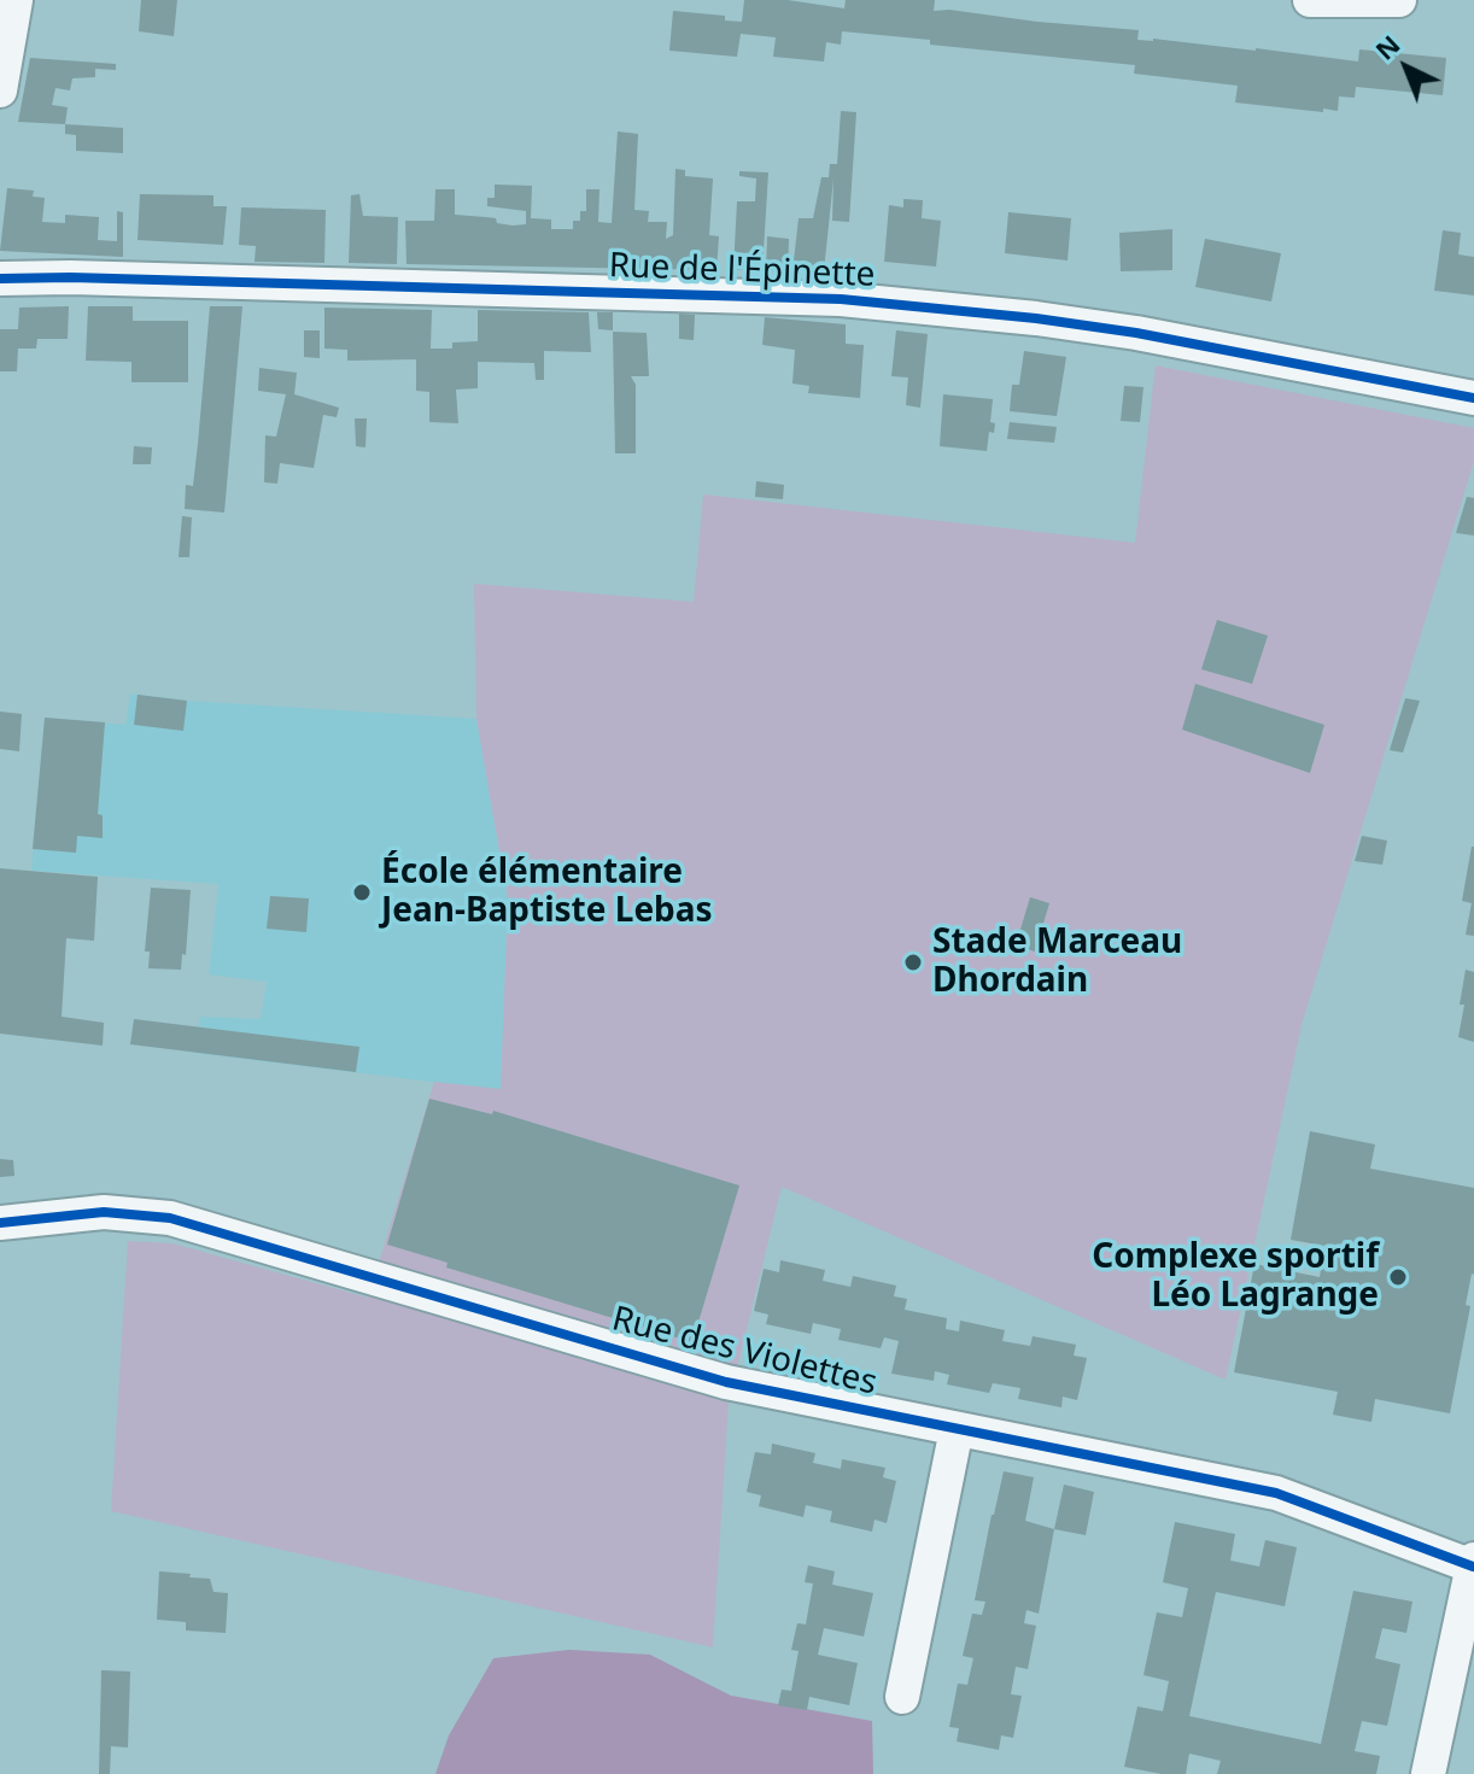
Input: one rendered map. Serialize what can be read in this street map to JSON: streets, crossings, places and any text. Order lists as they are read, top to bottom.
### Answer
{
  "streets": {
    "street": ["Rue de l'Épinette", "Rue des Violettes"]
  },
  "places": ["École élémentaire Jean-Baptiste Lebas", "Stade Marceau Dhordain", "Complexe sportif Léo Lagrange"],
  "north": "top left"
}
